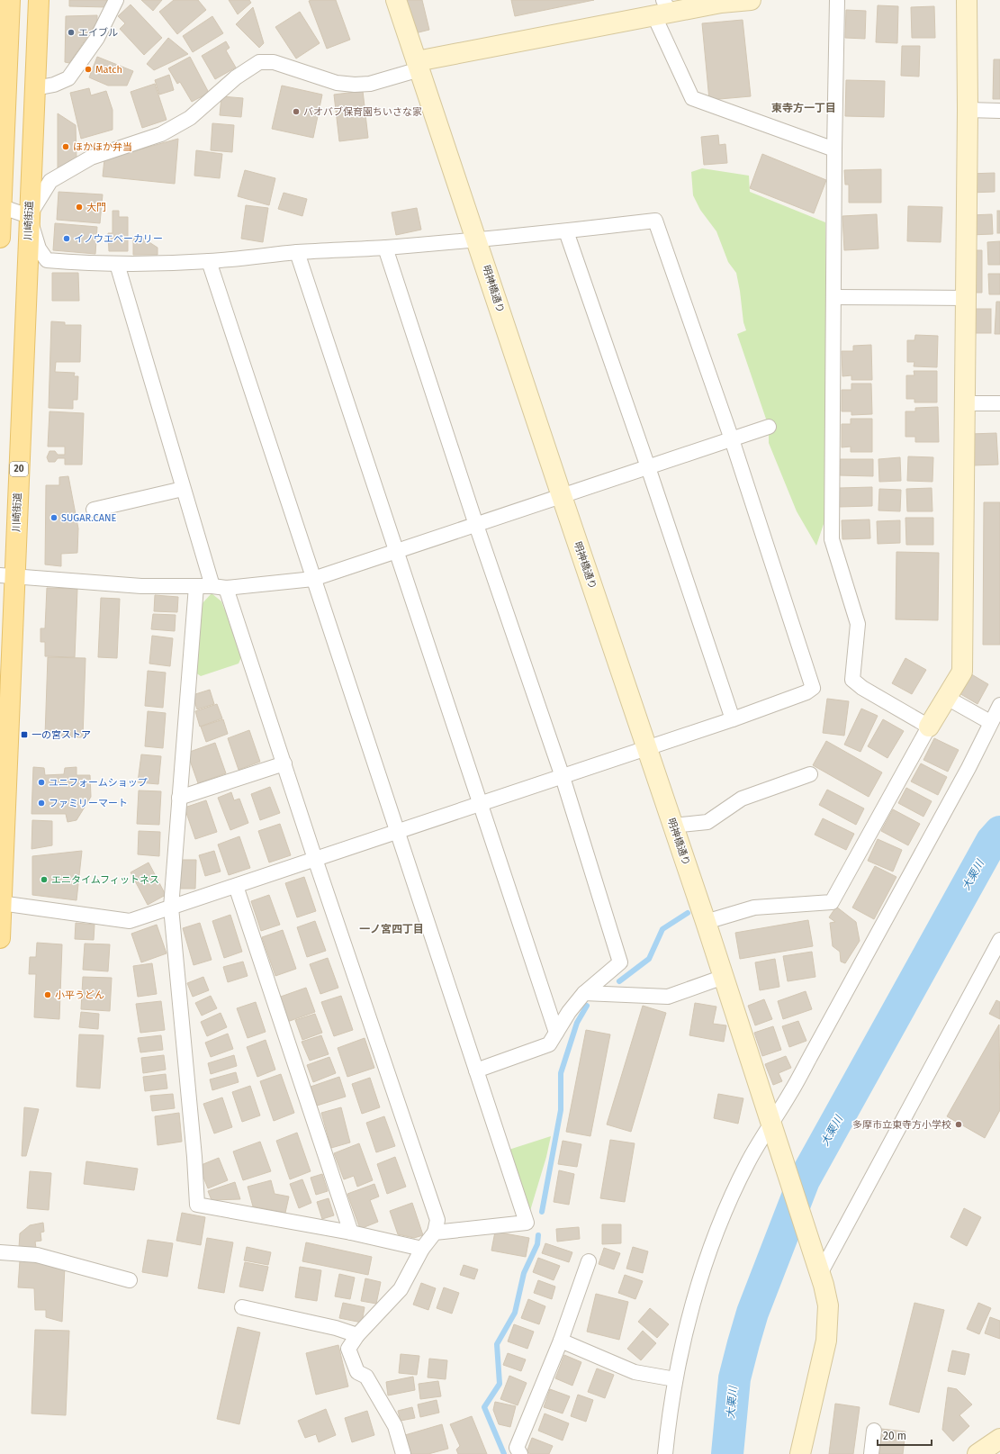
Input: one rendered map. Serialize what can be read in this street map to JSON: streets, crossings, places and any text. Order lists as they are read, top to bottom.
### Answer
{
  "streets": {
    "main road": ["川崎街道", "20"],
    "street": ["明神橋通り"]
  },
  "districts": ["東寺方一丁目", "一ノ宮四丁目"],
  "water": ["大栗川"],
  "places": {
    "other": [
      "エイブル",
      "Match",
      "バオバブ保育園ちいさな家",
      "ほかほか弁当",
      "大門",
      "イノウエベーカリー",
      "SUGAR.CANE",
      "ユニフォームショップ",
      "ファミリーマート",
      "エニタイムフィットネス",
      "小平うどん",
      "多摩市立東寺方小学校"
    ],
    "transit": ["一の宮ストア"]
  },
  "scale_bar": "20 m"
}
